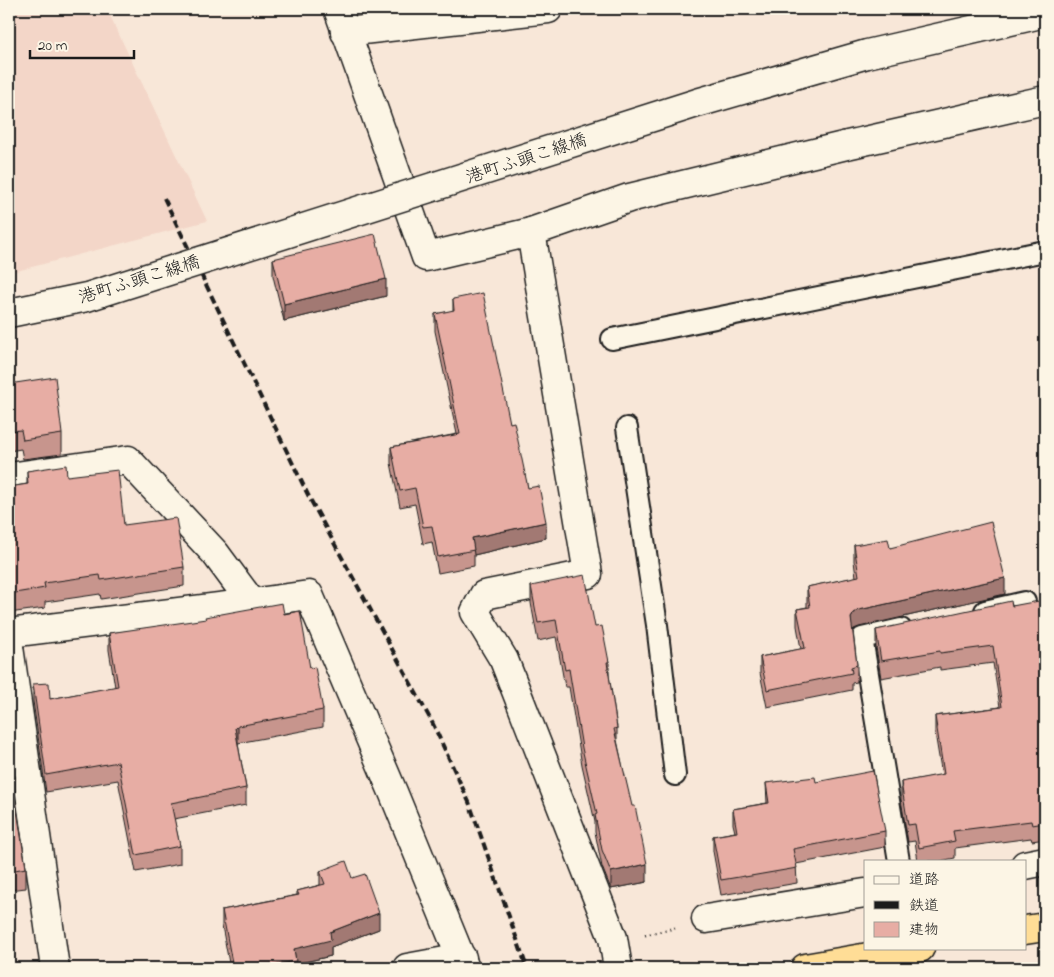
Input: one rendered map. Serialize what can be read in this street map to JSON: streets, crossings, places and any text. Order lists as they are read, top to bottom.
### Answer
{
  "streets": {
    "street": ["港町ふ頭こ線橋"]
  },
  "legend": ["道路", "鉄道", "建物"],
  "scale_bar": "20 m"
}
